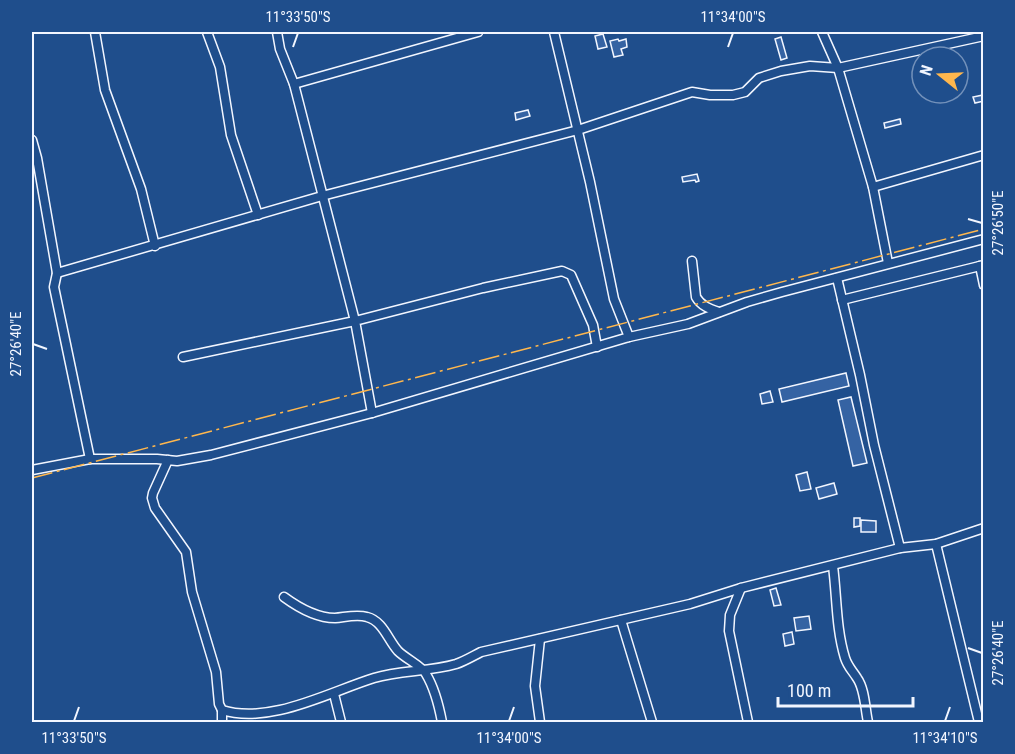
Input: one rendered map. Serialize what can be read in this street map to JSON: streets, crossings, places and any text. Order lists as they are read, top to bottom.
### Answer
{
  "scale_bar": "100 m",
  "north": "left",
  "coordinates": [
    "11°33'50\"S",
    "11°34'00\"S",
    "27°26'50\"E",
    "27°26'40\"E",
    "11°34'10\"S"
  ]
}
